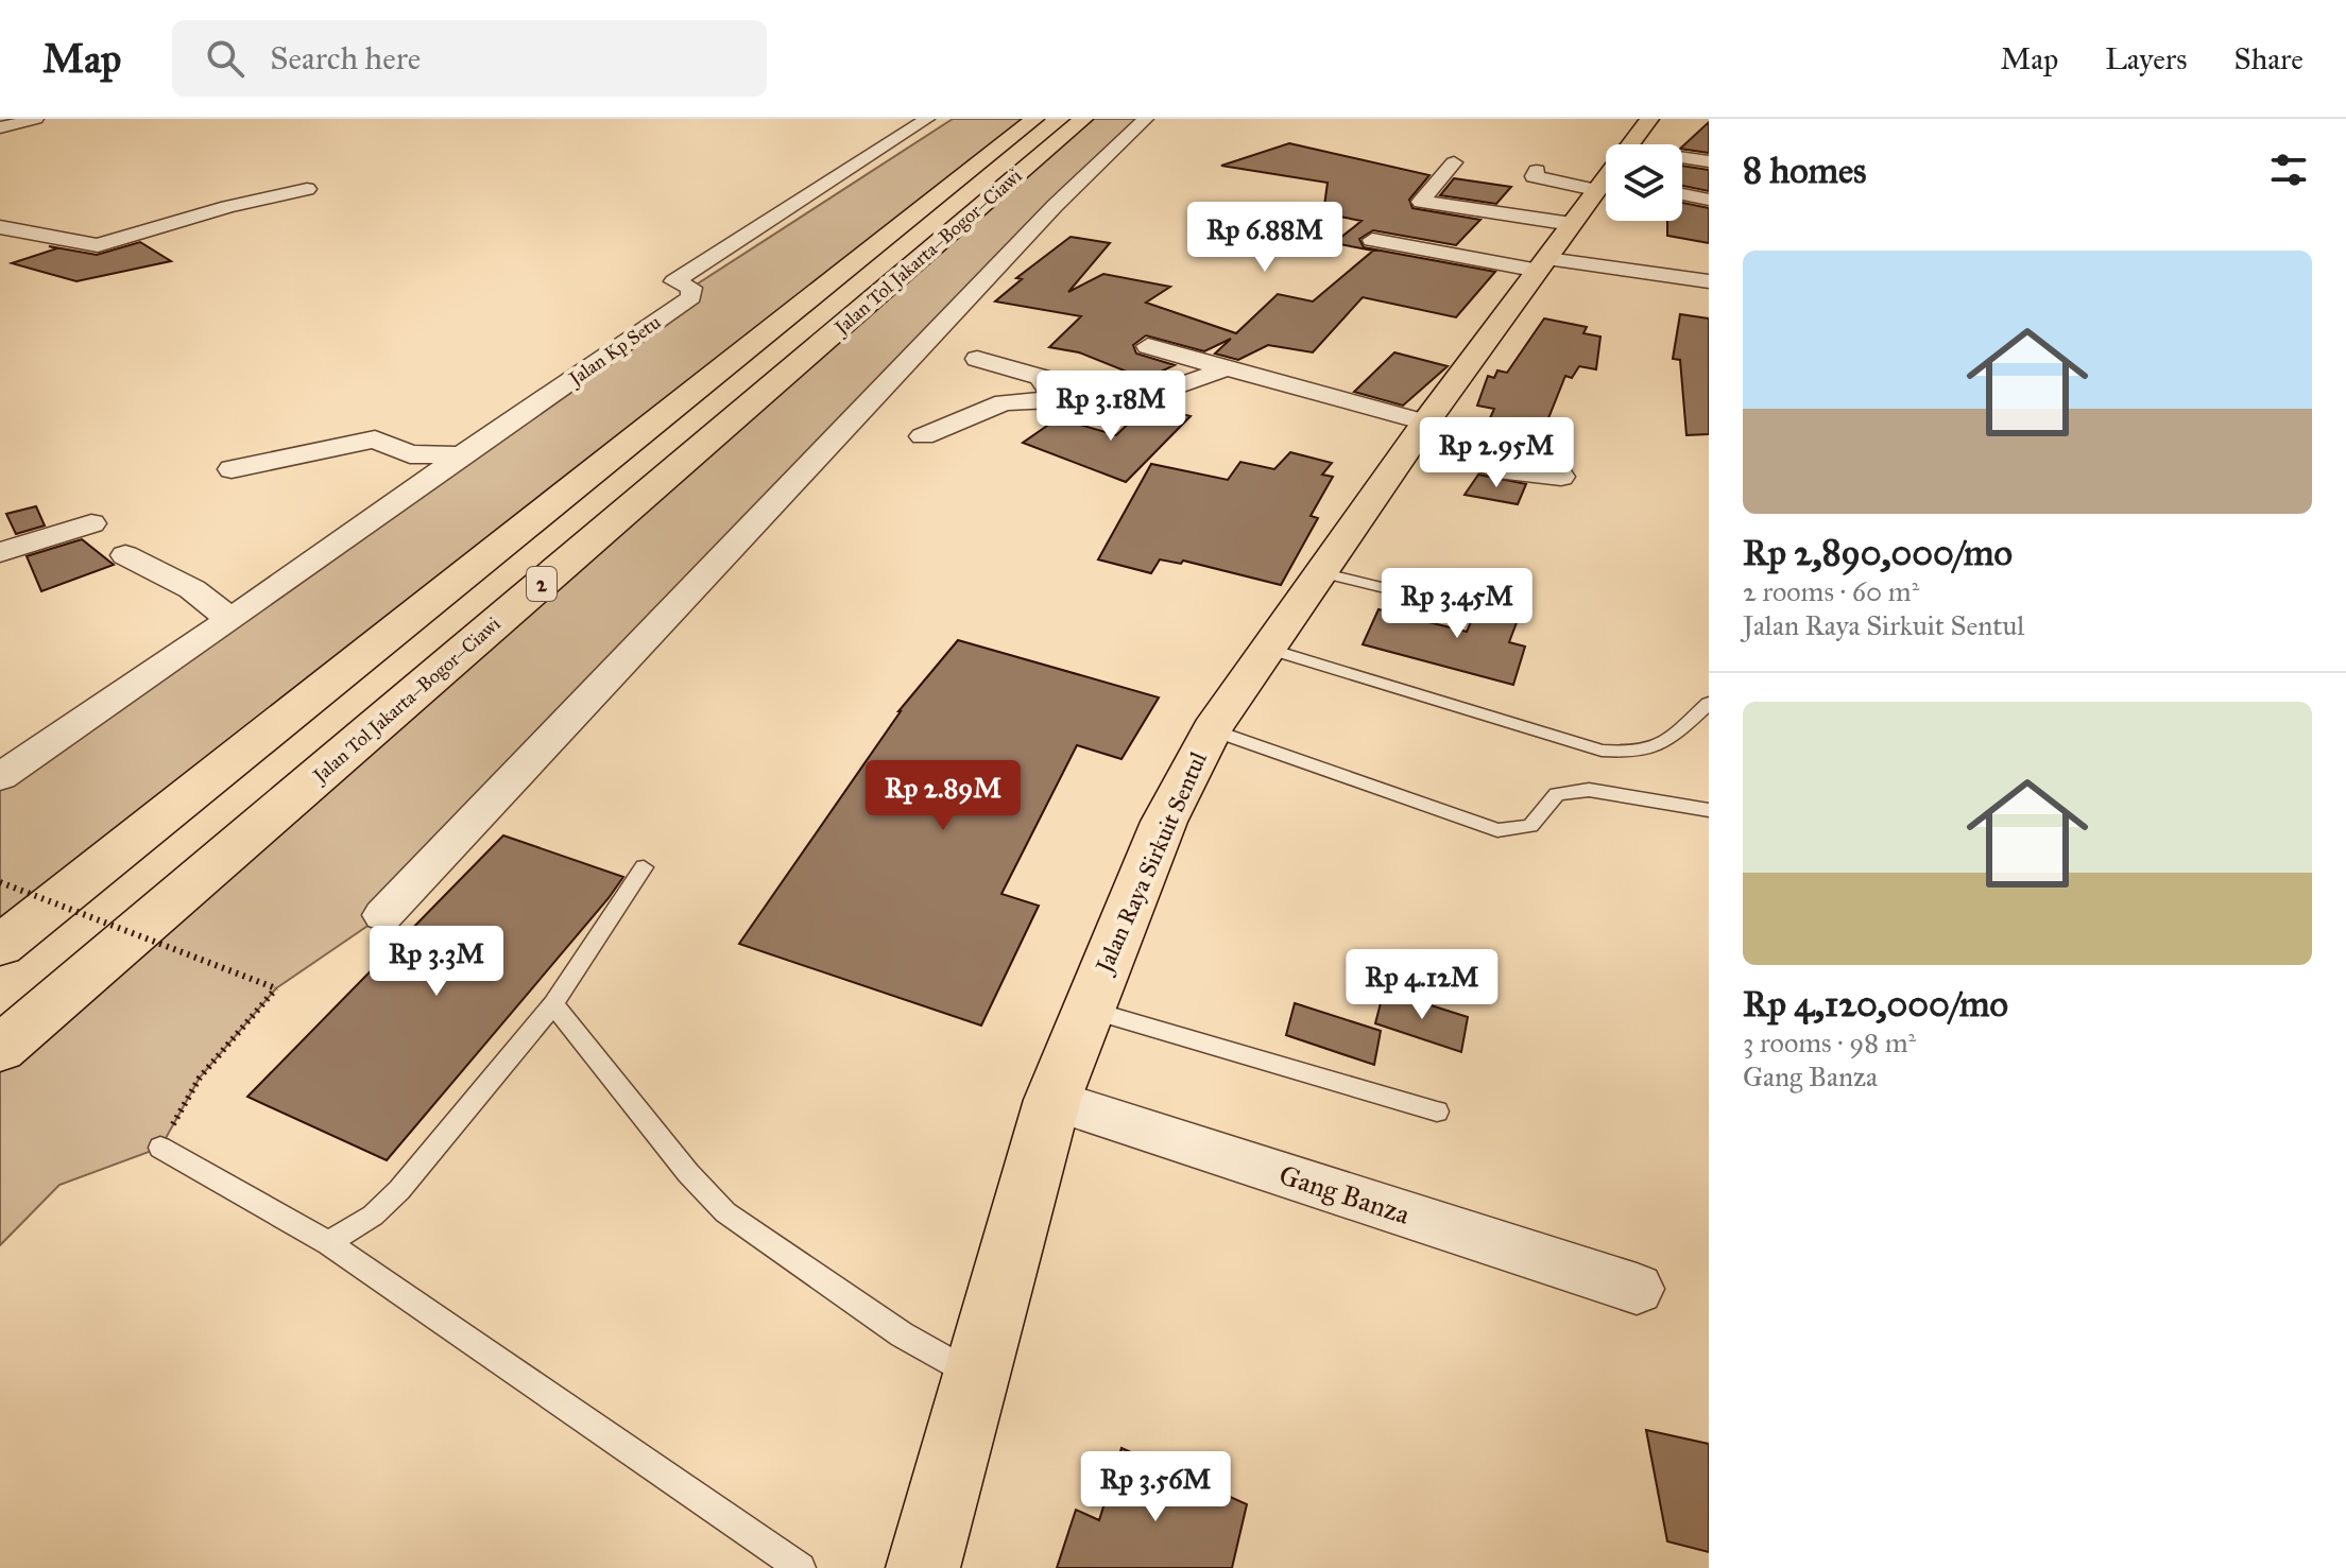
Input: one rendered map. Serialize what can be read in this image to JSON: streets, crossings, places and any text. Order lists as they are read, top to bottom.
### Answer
{
  "streets": {
    "main road": ["Jalan Tol Jakarta–Bogor–Ciawi", "2", "Jalan Raya Sirkuit Sentul"],
    "street": ["Jalan Kp Setu", "Gang Banza"]
  },
  "crossings": [
    ["Jalan Raya Sirkuit Sentul", "Gang Banza"]
  ],
  "page": {
    "header": "Map",
    "search": "Search here",
    "nav": ["Map", "Layers", "Share"],
    "heading": "8 homes",
    "price": [
      "Rp 6.88M",
      "Rp 3.18M",
      "Rp 2.95M",
      "Rp 3.45M",
      "Rp 2.89M",
      "Rp 3.3M",
      "Rp 4.12M",
      "Rp 3.56M"
    ],
    "list": [
      {
        "name": "Rp 2,890,000/mo",
        "note": "2 rooms · 60 m² · Jalan Raya Sirkuit Sentul"
      },
      {
        "name": "Rp 4,120,000/mo",
        "note": "3 rooms · 98 m² · Gang Banza"
      }
    ]
  }
}
